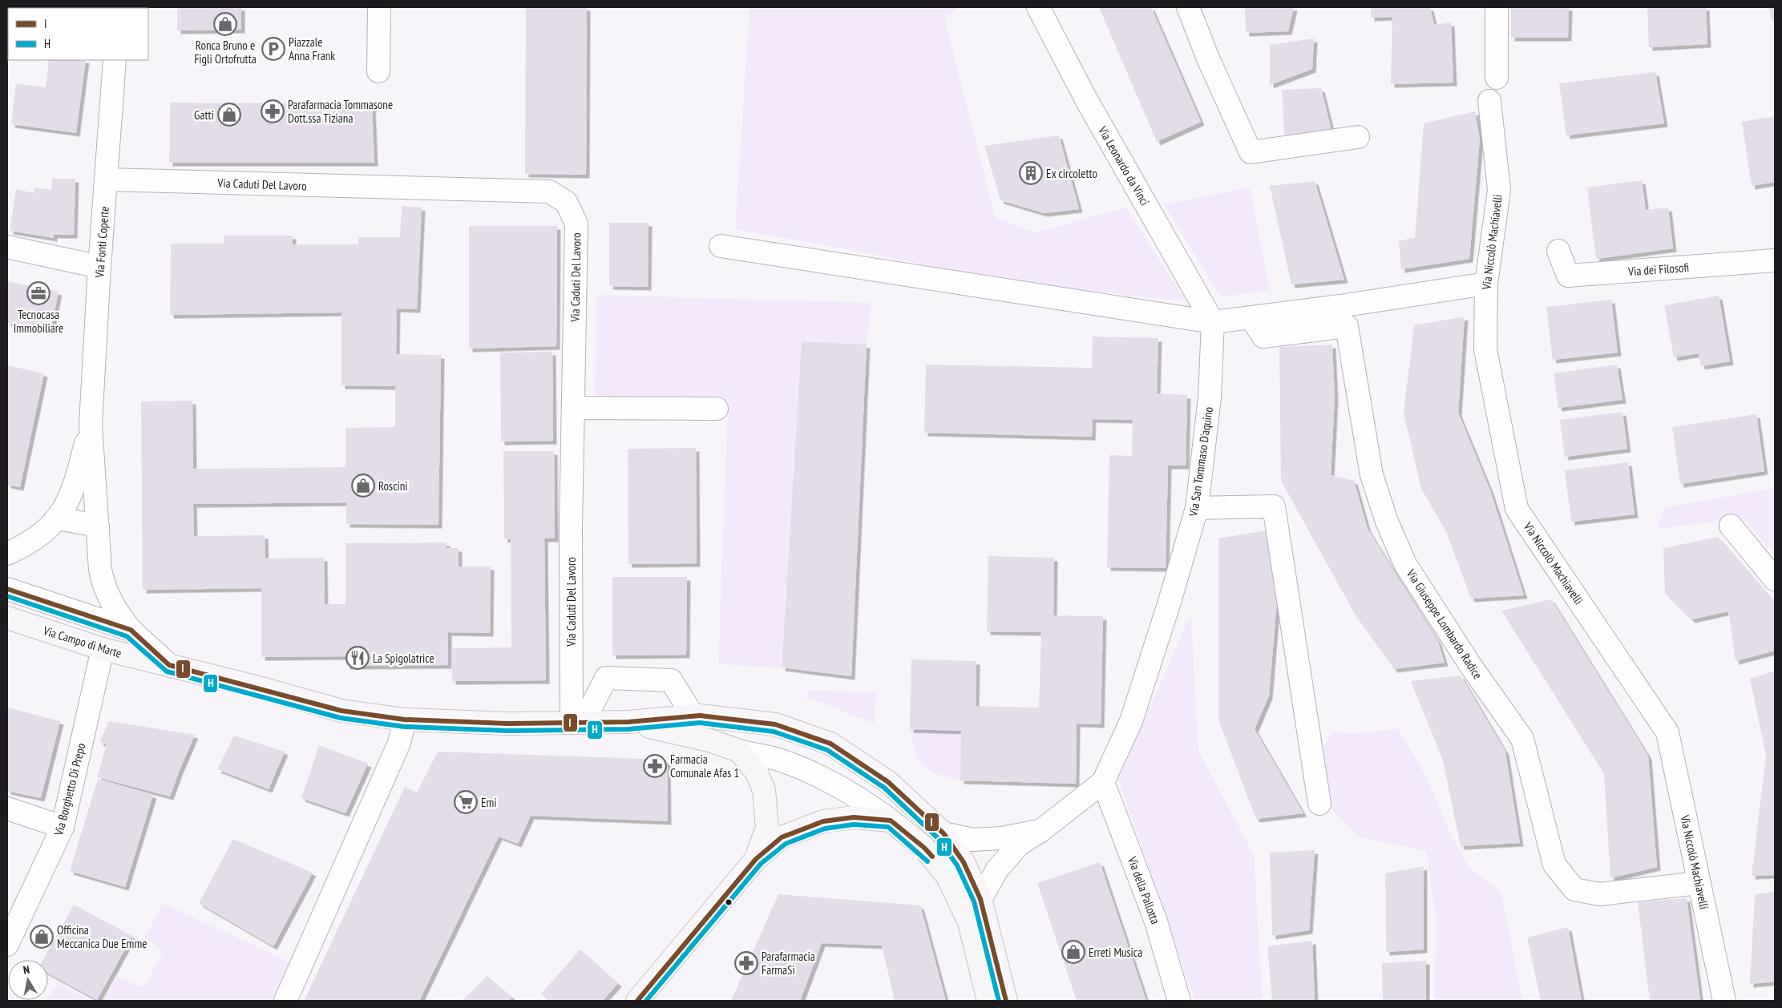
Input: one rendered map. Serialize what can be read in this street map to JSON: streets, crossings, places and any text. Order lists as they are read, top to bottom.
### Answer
{
  "streets": {
    "main road": ["Via Campo di Marte"],
    "street": [
      "Via Leonardo da Vinci",
      "Via Caduti Del Lavoro",
      "Via Fonti Coperte",
      "Via Niccolò Machiavelli",
      "Via dei Filosofi",
      "Via San Tommaso D'aquino",
      "Via Giuseppe Lombardo Radice",
      "Via Borghetto Di Prepo",
      "Via della Pallotta"
    ]
  },
  "crossings": [
    ["Via Leonardo da Vinci", "Via San Tommaso D'aquino"],
    ["Via Caduti Del Lavoro", "Via Fonti Coperte"],
    ["Via Fonti Coperte", "Via Campo di Marte"],
    ["Via Niccolò Machiavelli", "Via Giuseppe Lombardo Radice"],
    ["Via San Tommaso D'aquino", "Via della Pallotta"],
    ["Via Campo di Marte", "Via Borghetto Di Prepo"]
  ],
  "places": {
    "shop": [
      "Ronca Bruno e Figli Ortofrutta",
      "Gatti",
      "Roscini",
      "Officina Meccanica Due Emme",
      "Erreti Musica"
    ],
    "parking": ["Piazzale Anna Frank"],
    "pharmacy": ["Parafarmacia Tommasone Dott.ssa Tiziana", "Farmacia Comunale Afas 1", "Parafarmacia FarmaSì"],
    "building": ["Ex circoletto"],
    "office": ["Tecnocasa Immobiliare"],
    "restaurant": ["La Spigolatrice"],
    "supermarket": ["Emi"]
  },
  "lines": ["transit line I", "transit line H"],
  "legend": ["I", "H"],
  "north": "top"
}
